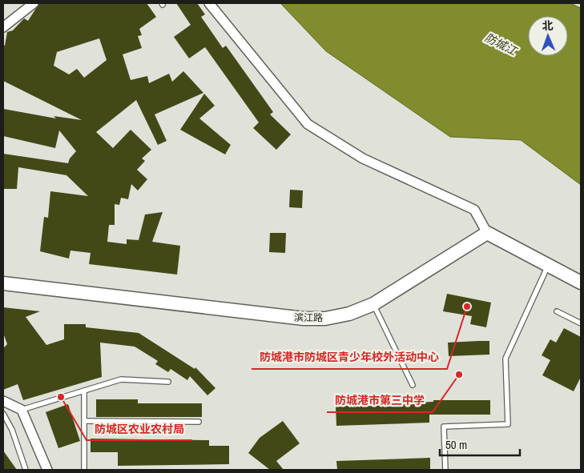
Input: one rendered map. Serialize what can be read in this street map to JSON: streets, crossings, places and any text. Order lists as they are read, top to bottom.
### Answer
{
  "streets": {
    "street": ["滨江路"]
  },
  "water": ["防城江"],
  "places": ["防城港市防城区青少年校外活动中心", "防城港市第三中学", "防城区农业农村局"],
  "scale_bar": "50 m",
  "north": "top"
}
